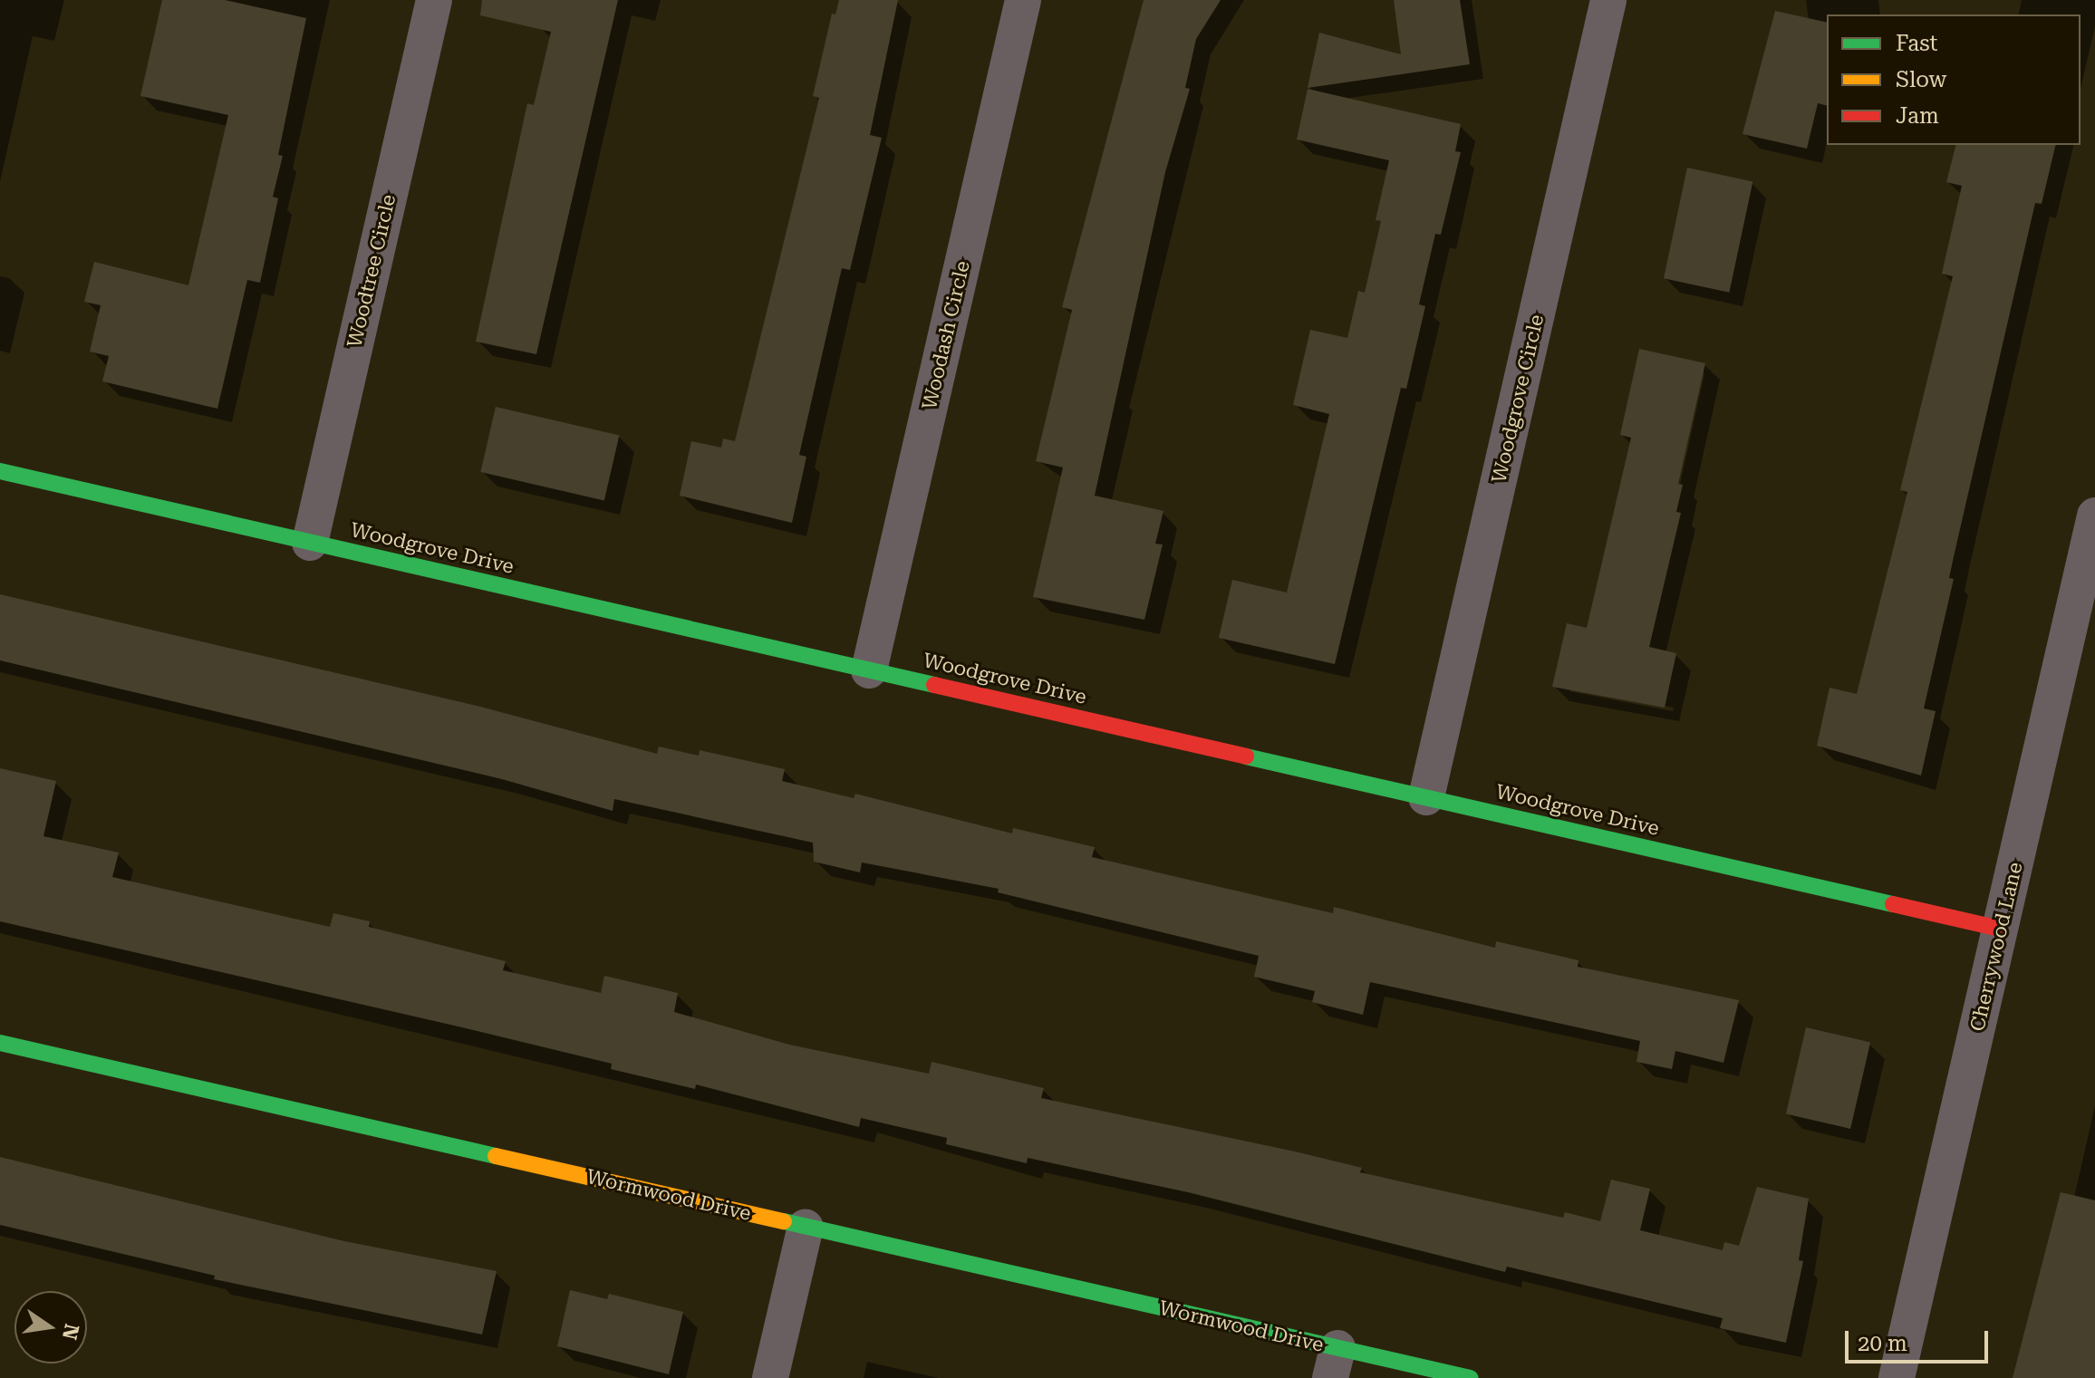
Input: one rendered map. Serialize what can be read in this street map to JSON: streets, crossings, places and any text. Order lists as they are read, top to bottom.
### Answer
{
  "streets": {
    "street": [
      "Woodtree Circle",
      "Woodash Circle",
      "Woodgrove Circle",
      "Woodgrove Drive",
      "Cherrywood Lane",
      "Wormwood Drive"
    ]
  },
  "crossings": [
    ["Woodtree Circle", "Woodgrove Drive"],
    ["Woodash Circle", "Woodgrove Drive"],
    ["Woodgrove Circle", "Woodgrove Drive"],
    ["Woodgrove Drive", "Cherrywood Lane"]
  ],
  "legend": ["Fast", "Slow", "Jam"],
  "scale_bar": "20 m",
  "north": "right"
}
